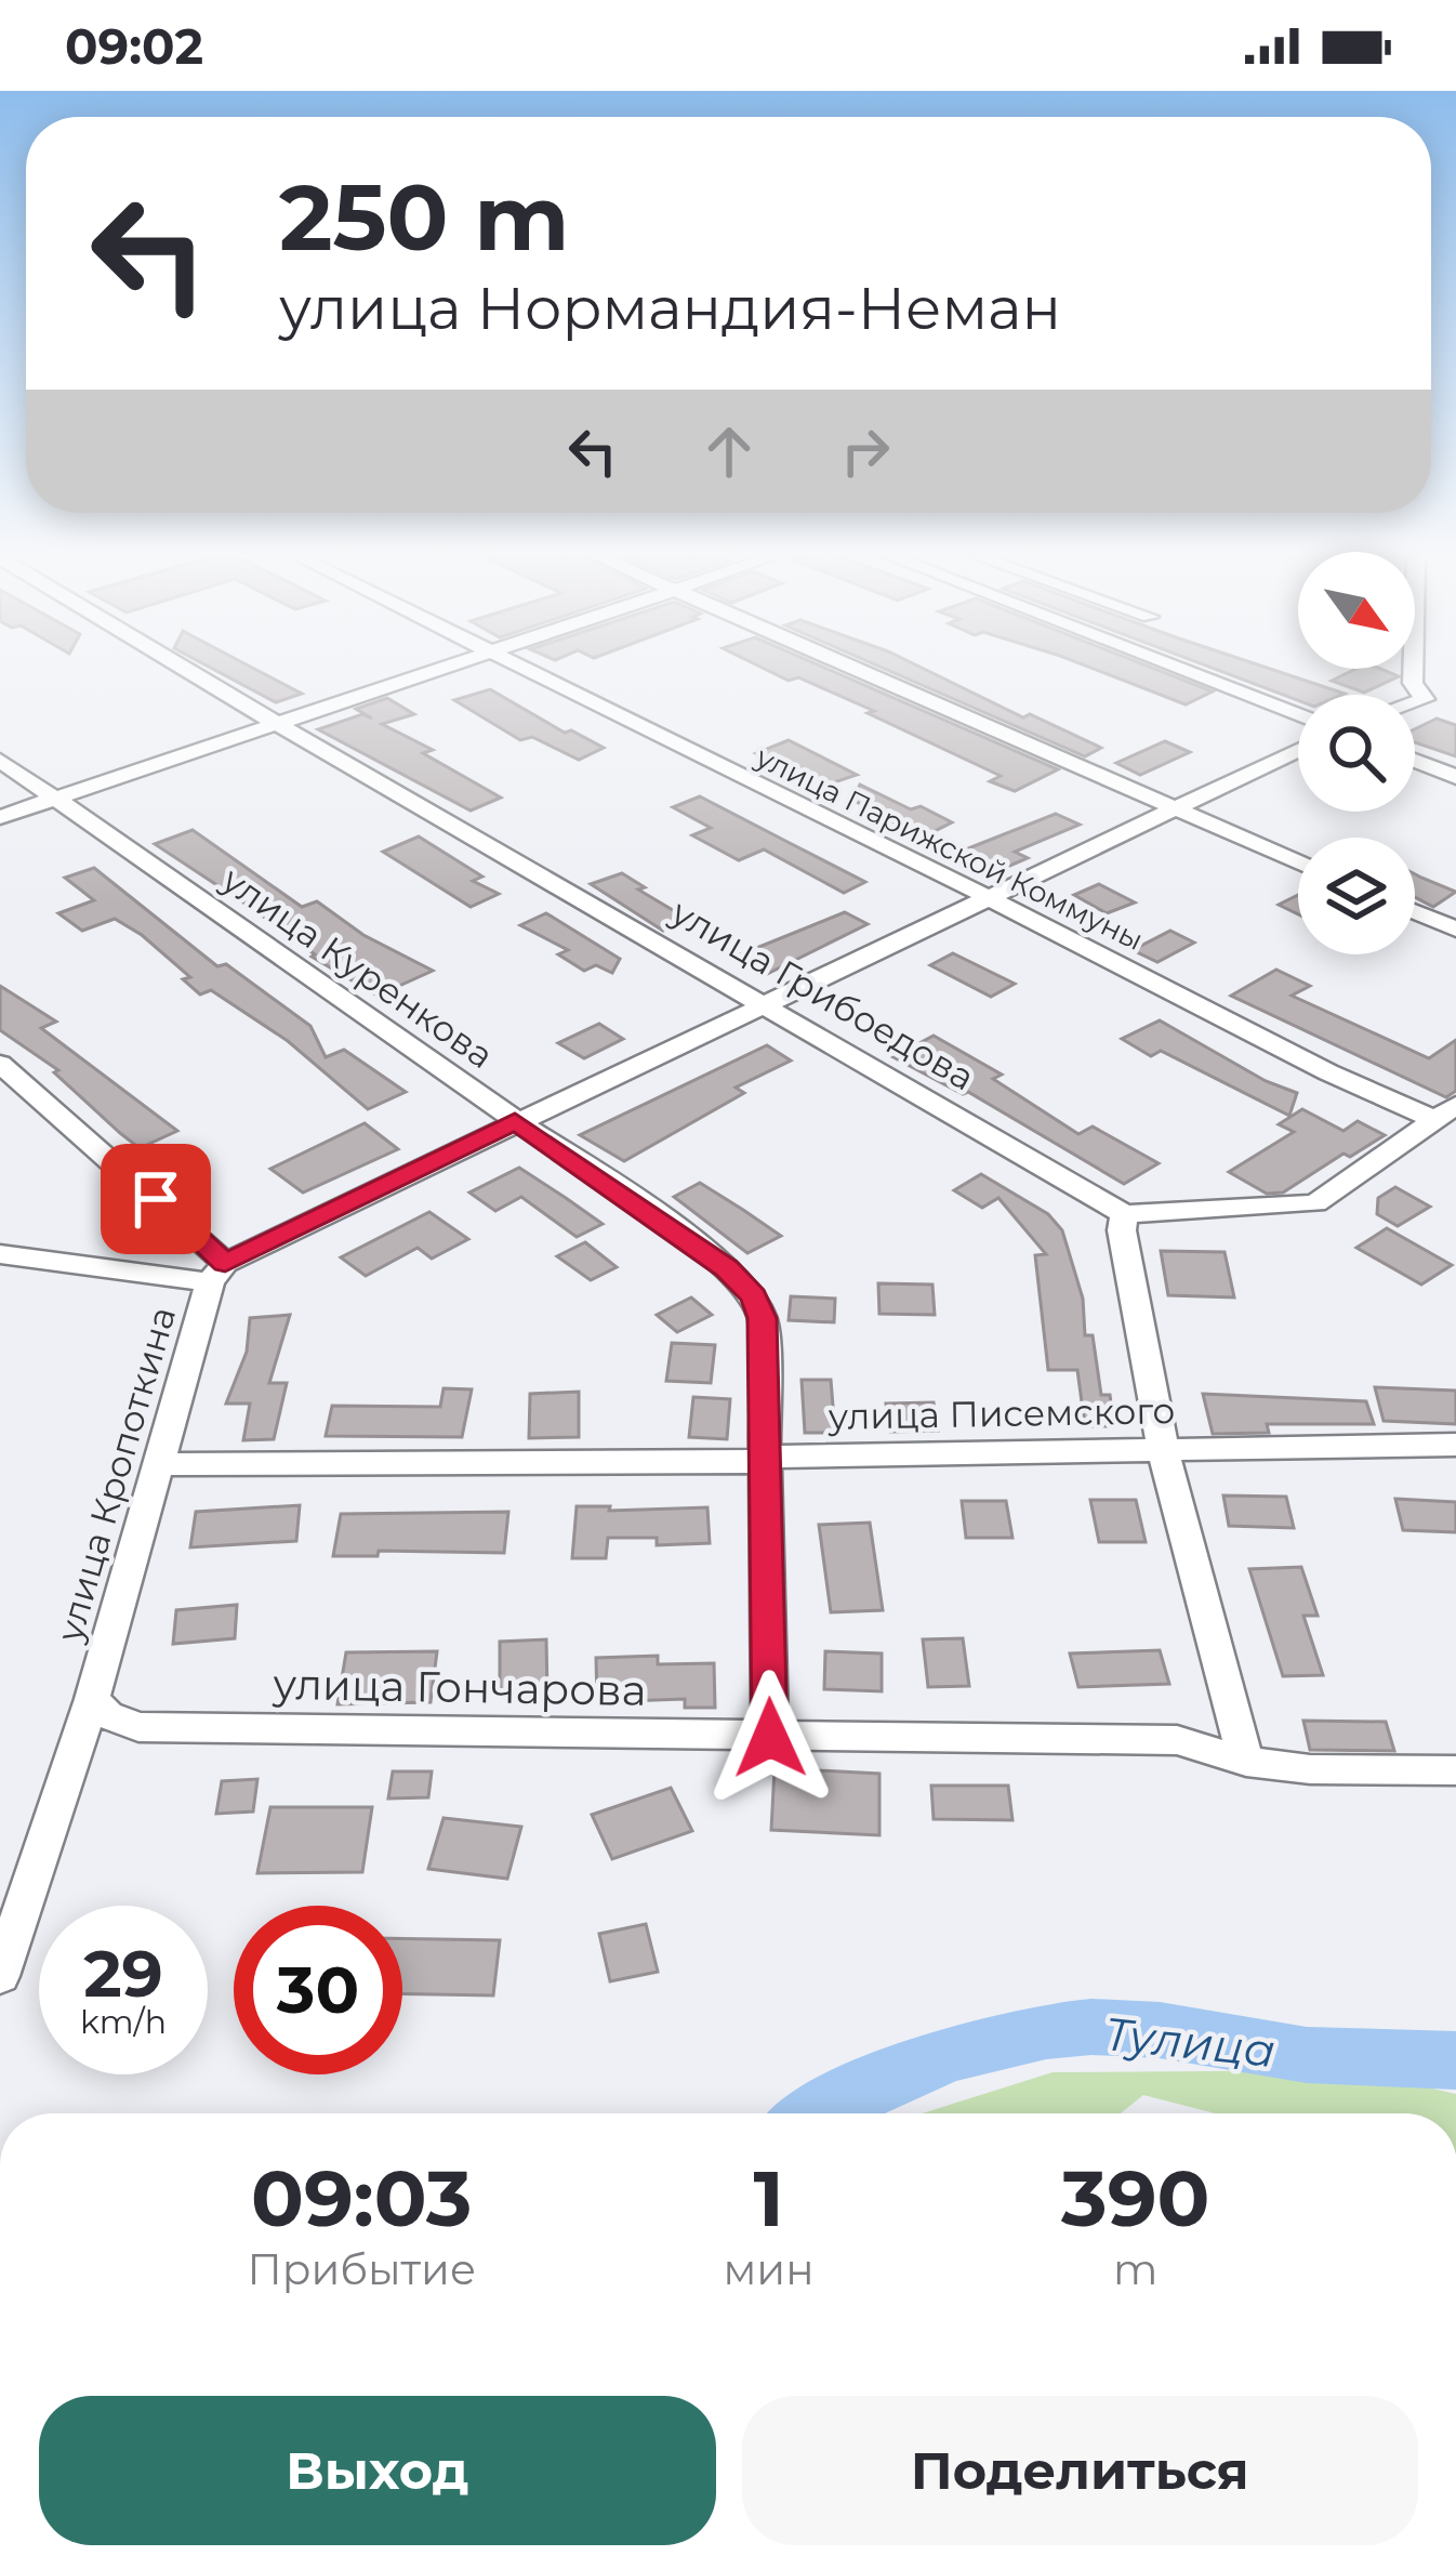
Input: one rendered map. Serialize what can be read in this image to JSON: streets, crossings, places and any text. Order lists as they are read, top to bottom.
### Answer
{
  "streets": {
    "street": [
      "улица Парижской Коммуны",
      "улица Куренкова",
      "улица Грибоедова",
      "улица Писемского",
      "улица Кропоткина",
      "улица Гончарова"
    ]
  },
  "crossings": [
    ["улица Куренкова", "улица Писемского"],
    ["улица Куренкова", "улица Гончарова"],
    ["улица Писемского", "улица Кропоткина"],
    ["улица Кропоткина", "улица Гончарова"]
  ],
  "water": ["Тулица"],
  "north": "bottom right",
  "page": {
    "status": "09:02",
    "turn": ["250 m", "улица Нормандия-Неман"],
    "speed": "29 km/h",
    "limit": "30",
    "eta": [
      "09:03",
      "Прибытие",
      "1",
      "мин",
      "390",
      "m"
    ],
    "buttons": ["Выход", "Поделиться"]
  }
}
